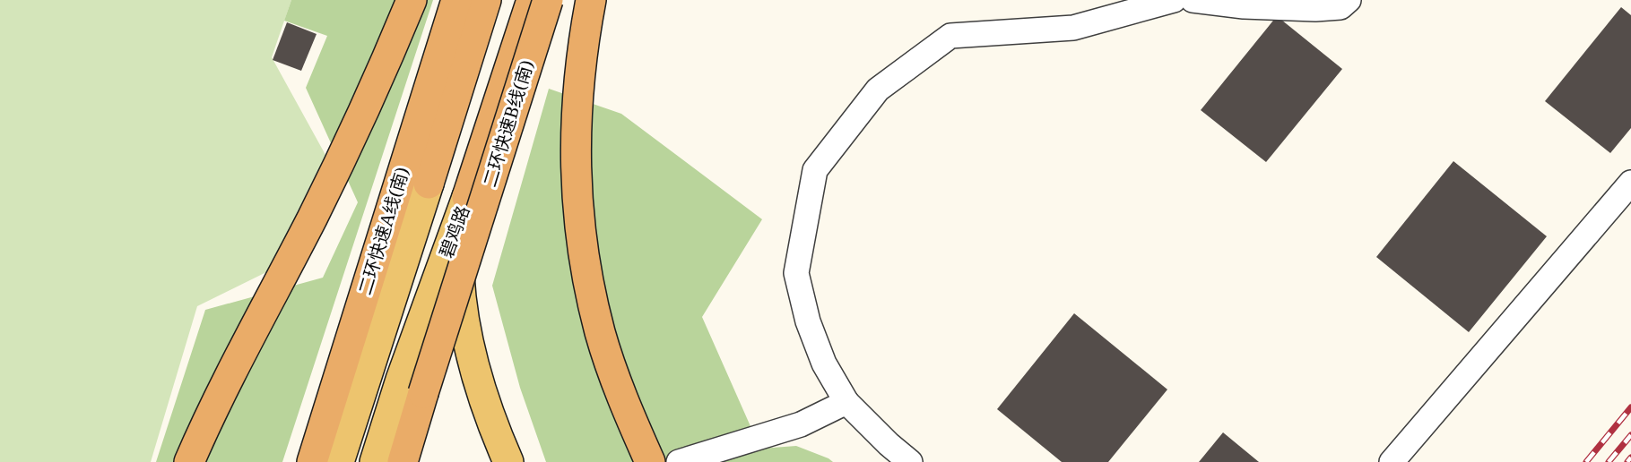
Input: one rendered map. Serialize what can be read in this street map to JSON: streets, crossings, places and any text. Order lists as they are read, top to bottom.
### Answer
{
  "streets": {
    "highway": ["二环快速B线(南)", "二环快速A线(南)", "碧鸡路"]
  }
}
